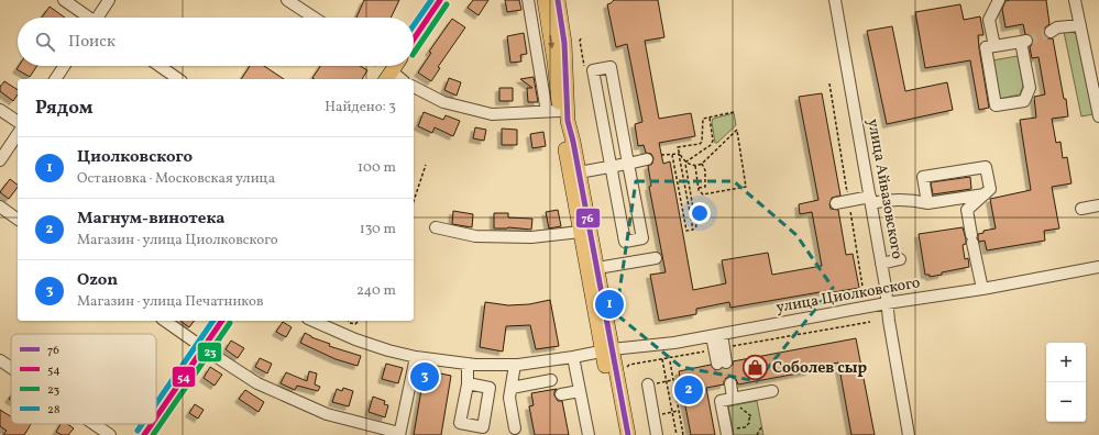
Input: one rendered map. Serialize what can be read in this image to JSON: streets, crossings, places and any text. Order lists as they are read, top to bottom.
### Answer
{
  "streets": {
    "street": ["улица Айвазовского", "улица Циолковского"]
  },
  "crossings": [
    ["улица Айвазовского", "улица Циолковского"]
  ],
  "places": {
    "shop": ["Соболев сыр"]
  },
  "lines": [
    "transit line 76",
    "transit line 54",
    "transit line 28",
    "transit line 23"
  ],
  "legend": [
    "76",
    "54",
    "23",
    "28"
  ],
  "page": {
    "search": "Поиск",
    "heading": ["Рядом", "Найдено: 3"],
    "list": [
      {
        "mark": "1",
        "name": "Циолковского",
        "note": "Остановка · Московская улица",
        "value": "100 m"
      },
      {
        "mark": "2",
        "name": "Магнум-винотека",
        "note": "Магазин · улица Циолковского",
        "value": "130 m"
      },
      {
        "mark": "3",
        "name": "Ozon",
        "note": "Магазин · улица Печатников",
        "value": "240 m"
      }
    ],
    "pins": ["1", "3", "2"],
    "map_buttons": ["+", "−"]
  }
}
